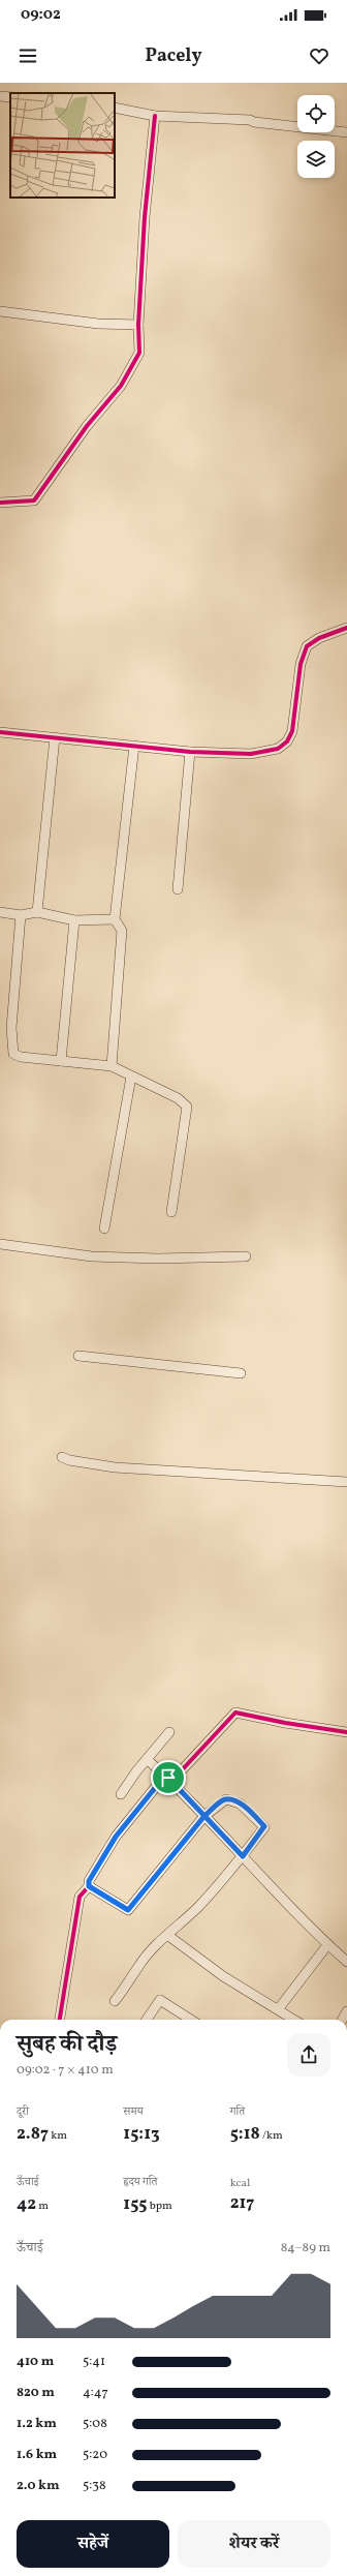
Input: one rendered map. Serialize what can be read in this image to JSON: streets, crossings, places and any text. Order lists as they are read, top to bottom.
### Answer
{
  "page": {
    "status": "09:02",
    "header": "Pacely",
    "heading": ["सुबह की दौड़", "09:02 · 7 × 410 m"],
    "stats": [
      ["दूरी", "2.87 km"],
      ["समय", "15:13"],
      ["गति", "5:18 /km"],
      ["ऊँचाई", "42 m"],
      ["हृदय गति", "155 bpm"],
      ["kcal", "217"]
    ],
    "chart": ["ऊँचाई", "84–89 m"],
    "list": [
      {
        "name": "410 m",
        "note": "5:41"
      },
      {
        "name": "820 m",
        "note": "4:47"
      },
      {
        "name": "1.2 km",
        "note": "5:08"
      },
      {
        "name": "1.6 km",
        "note": "5:20"
      },
      {
        "name": "2.0 km",
        "note": "5:38"
      }
    ],
    "buttons": ["सहेजें", "शेयर करें"]
  }
}
